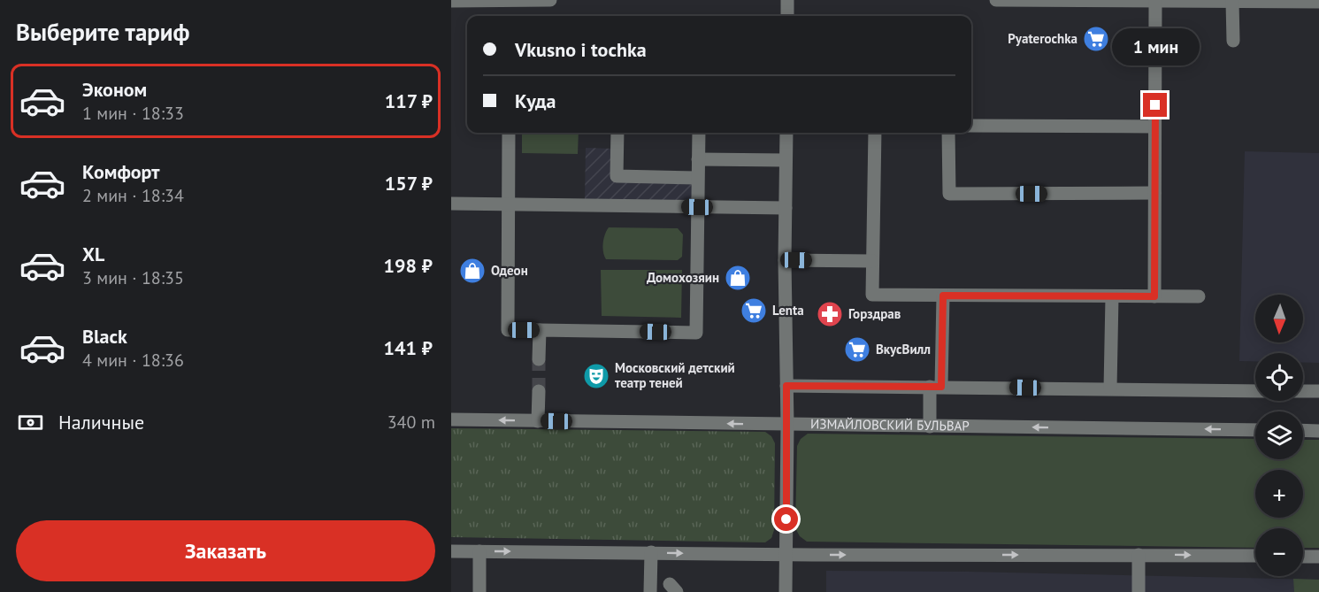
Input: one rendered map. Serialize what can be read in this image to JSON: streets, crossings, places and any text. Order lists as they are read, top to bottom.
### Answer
{
  "streets": {
    "street": ["ИЗМАЙЛОВСКИЙ БУЛЬВАР"]
  },
  "places": {
    "supermarket": ["Pyaterochka", "Lenta", "ВкусВилл"],
    "shop": ["Одеон", "Домохозяин"],
    "pharmacy": ["Горздрав"],
    "theatre": ["Московский детский театр теней"]
  },
  "north": "bottom",
  "page": {
    "heading": "Выберите тариф",
    "banner": ["Vkusno i tochka", "Куда"],
    "bubble": "1 мин",
    "list": [
      {
        "name": "Эконом",
        "note": "1 мин · 18:33",
        "value": "117 ₽"
      },
      {
        "name": "Комфорт",
        "note": "2 мин · 18:34",
        "value": "157 ₽"
      },
      {
        "name": "XL",
        "note": "3 мин · 18:35",
        "value": "198 ₽"
      },
      {
        "name": "Black",
        "note": "4 мин · 18:36",
        "value": "141 ₽"
      }
    ],
    "map_buttons": ["+", "−"],
    "pay": ["Наличные", "340 m"],
    "buttons": "Заказать"
  }
}
